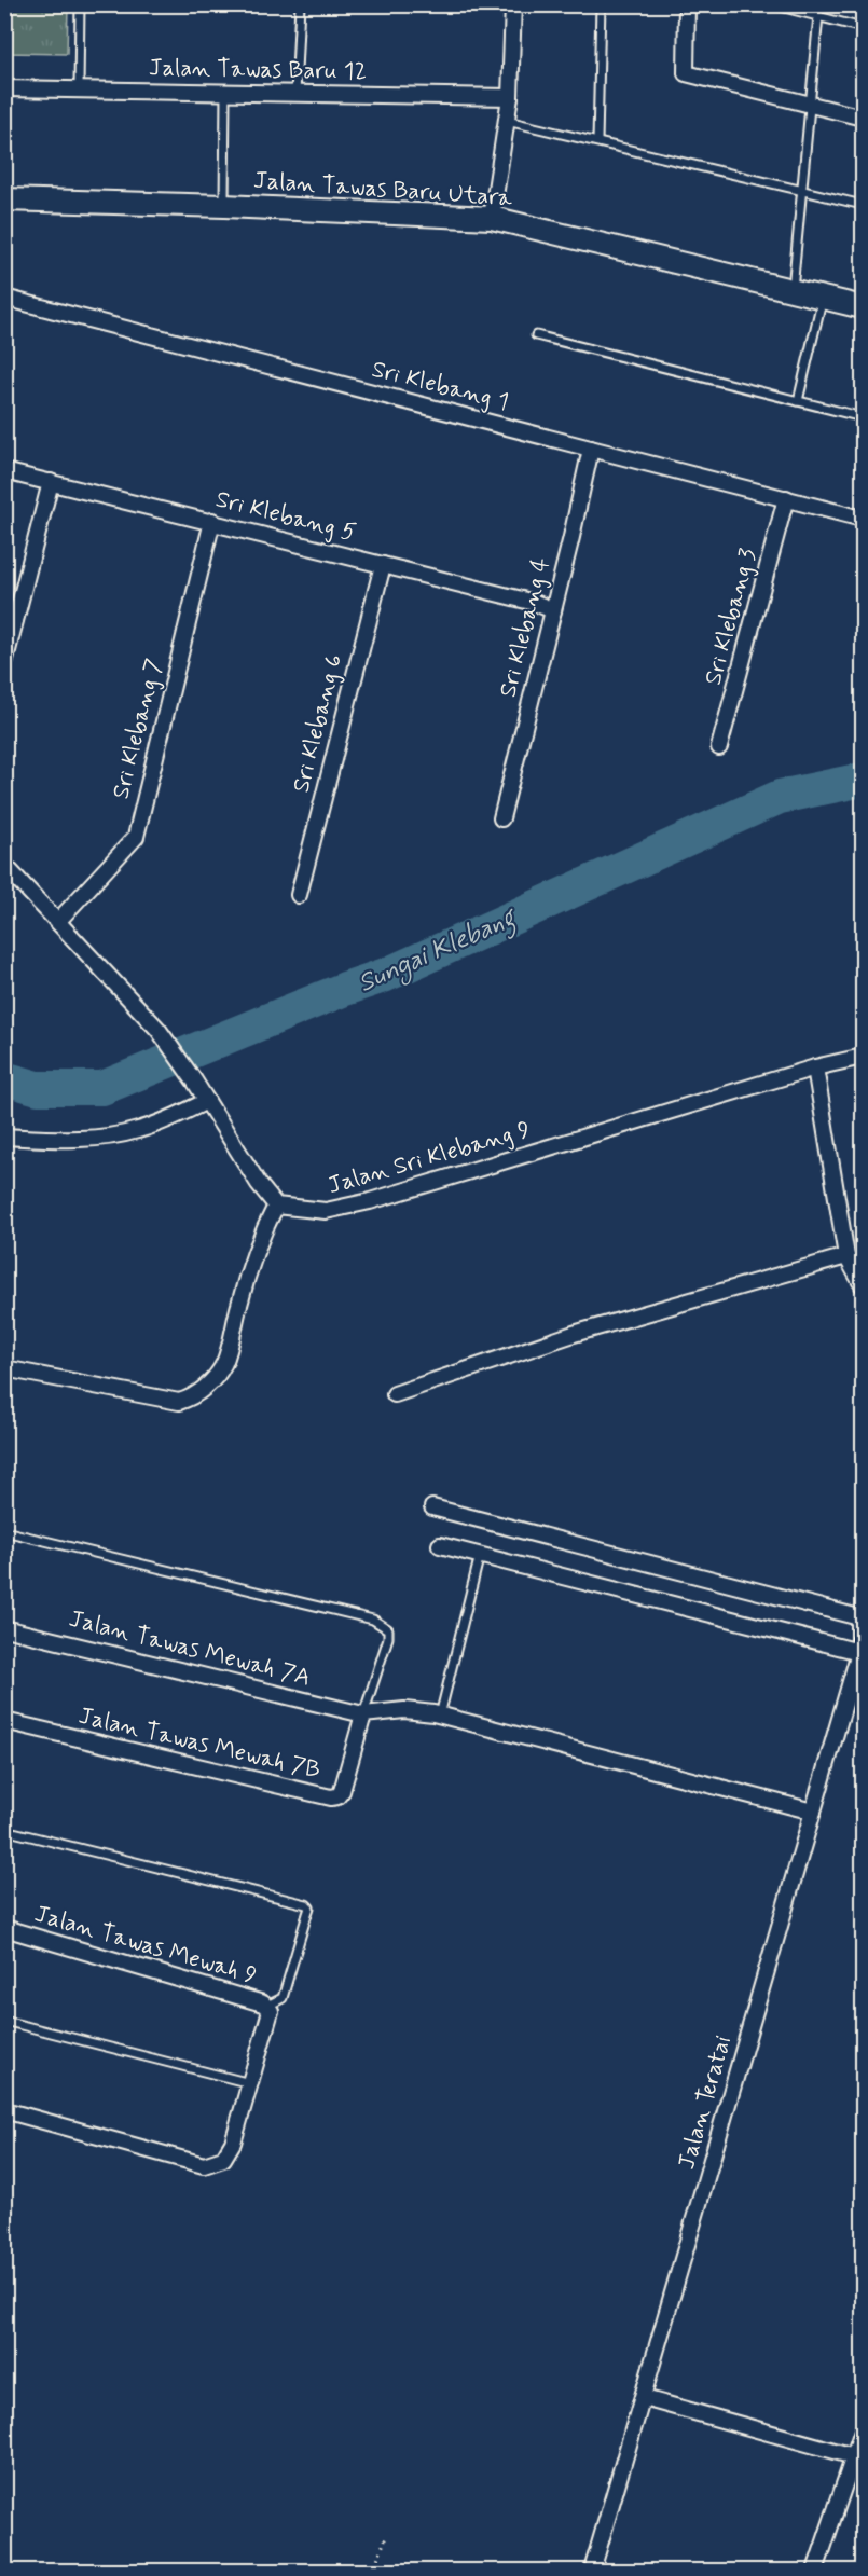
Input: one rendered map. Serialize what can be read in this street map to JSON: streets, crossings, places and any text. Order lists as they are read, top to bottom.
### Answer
{
  "streets": {
    "street": [
      "Jalan Tawas Baru 12",
      "Jalan Tawas Baru Utara",
      "Sri Klebang 1",
      "Sri Klebang 5",
      "Sri Klebang 3",
      "Sri Klebang 4",
      "Sri Klebang 6",
      "Sri Klebang 7",
      "Jalan Sri Klebang 9",
      "Jalan Tawas Mewah 7A",
      "Jalan Tawas Mewah 7B",
      "Jalan Tawas Mewah 9",
      "Jalan Teratai"
    ]
  },
  "crossings": [
    ["Sri Klebang 1", "Sri Klebang 3"],
    ["Sri Klebang 1", "Sri Klebang 4"],
    ["Sri Klebang 5", "Sri Klebang 4"],
    ["Sri Klebang 5", "Sri Klebang 6"],
    ["Sri Klebang 5", "Sri Klebang 7"],
    ["Jalan Tawas Mewah 7A", "Jalan Tawas Mewah 7B"],
    ["Jalan Tawas Mewah 7A", "Jalan Teratai"]
  ],
  "water": ["Sungai Klebang"]
}
